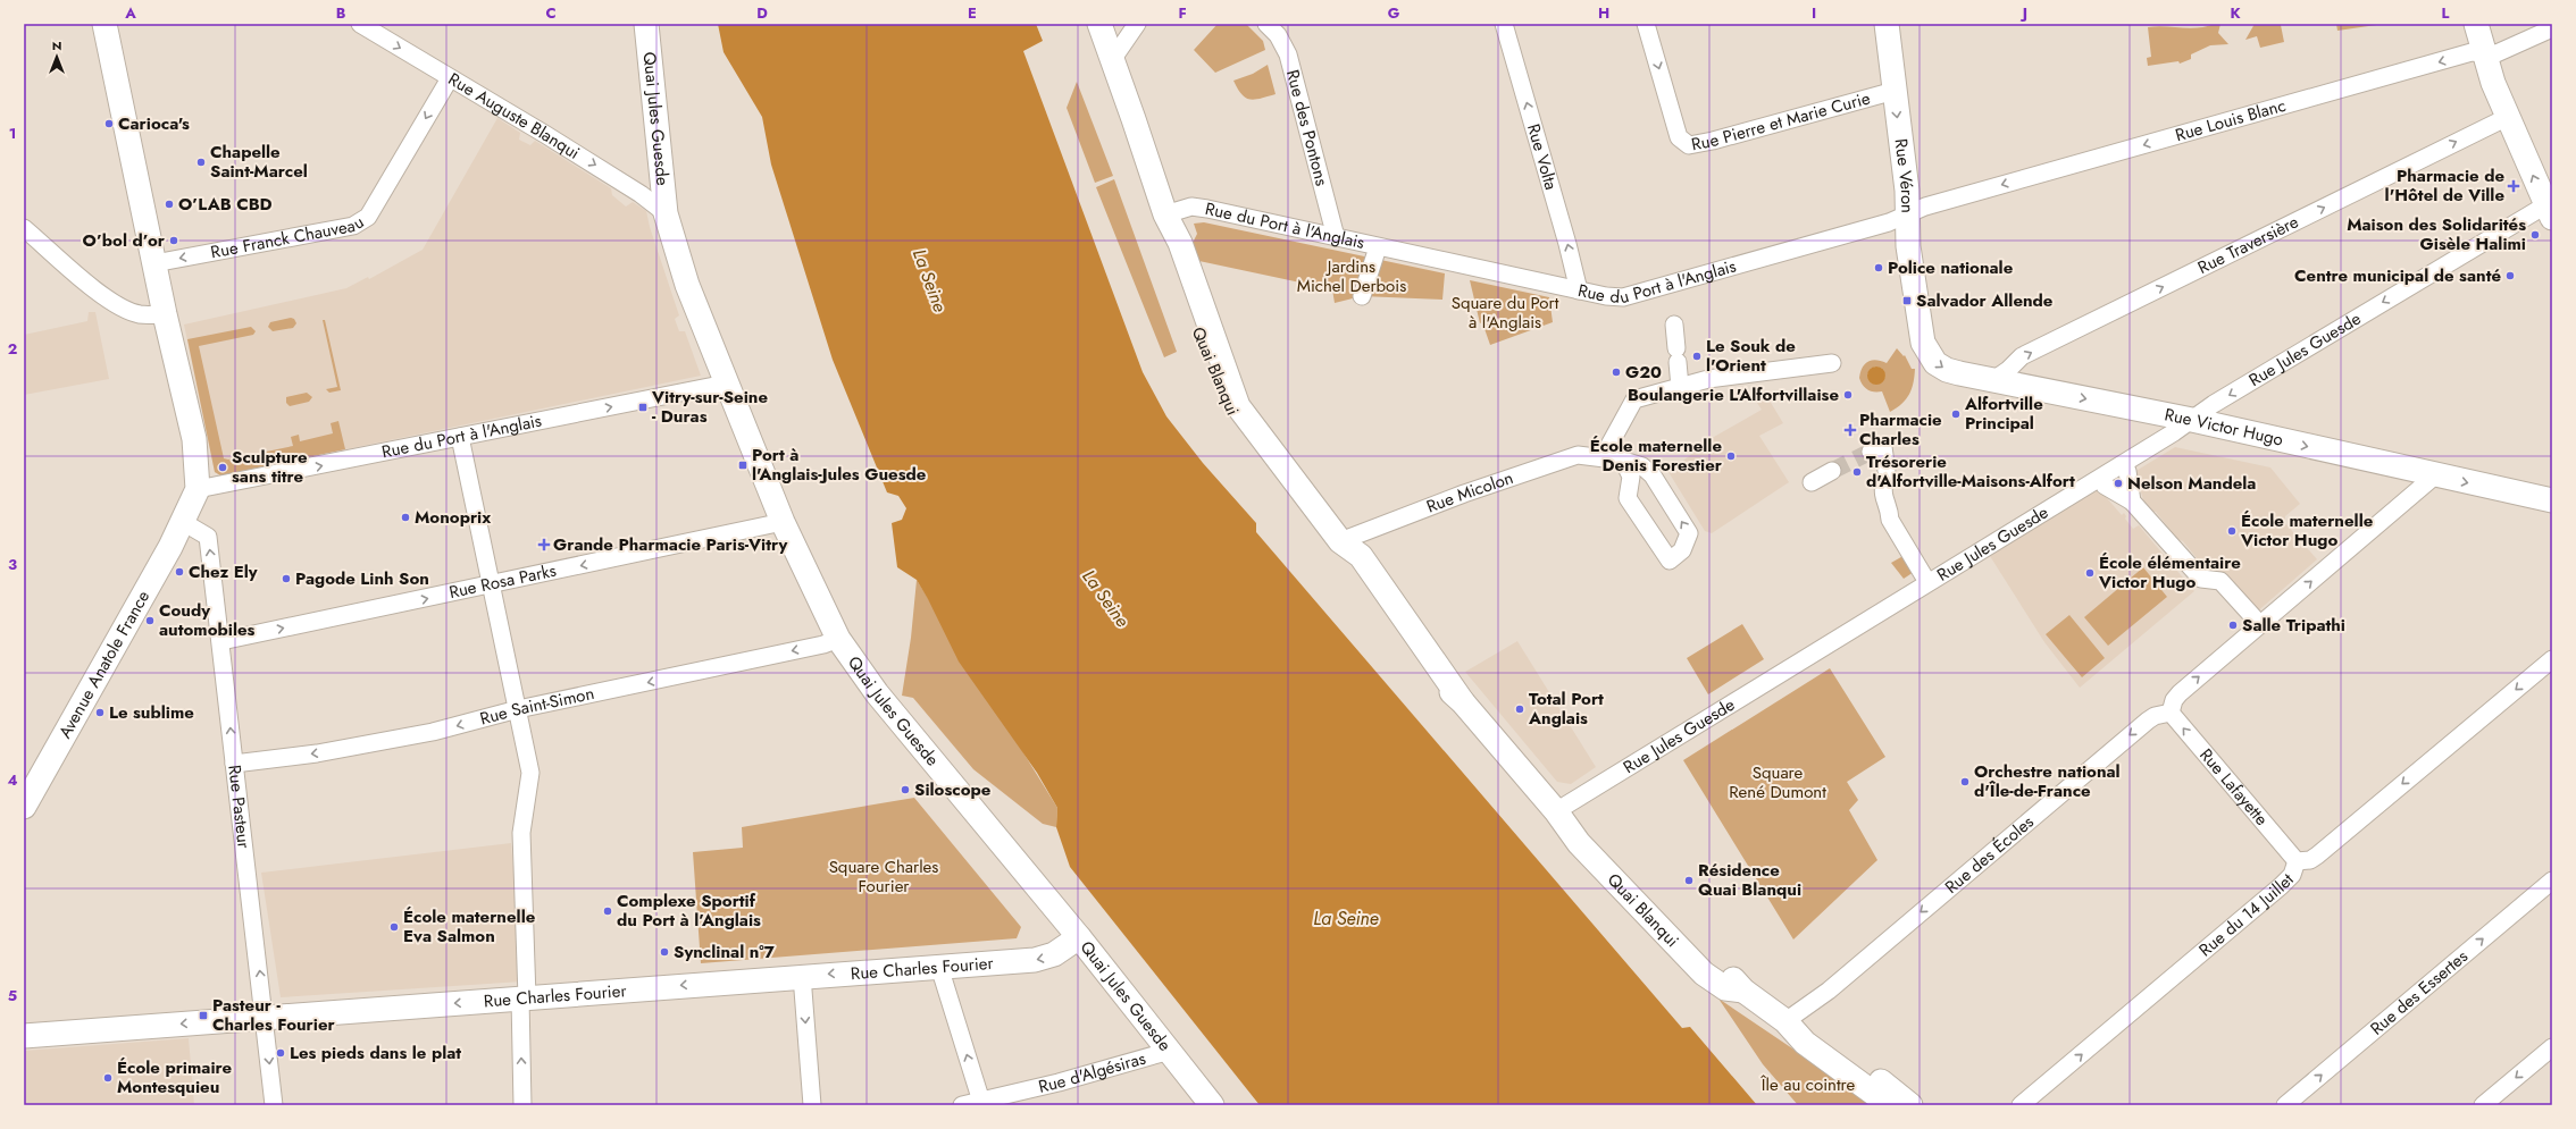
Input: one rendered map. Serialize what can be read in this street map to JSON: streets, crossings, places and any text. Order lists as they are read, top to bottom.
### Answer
{
  "streets": {
    "main road": [
      "Quai Jules Guesde",
      "Rue Véron",
      "Quai Blanqui",
      "Rue Victor Hugo",
      "Avenue Anatole France",
      "Rue Charles Fourier"
    ],
    "street": [
      "Rue Auguste Blanqui",
      "Rue Pierre et Marie Curie",
      "Rue Louis Blanc",
      "Rue des Pontons",
      "Rue Volta",
      "Rue du Port à l'Anglais",
      "Rue Franck Chauveau",
      "Rue Traversière",
      "Rue Jules Guesde",
      "Rue Micolon",
      "Rue Rosa Parks",
      "Rue Saint-Simon",
      "Rue Lafayette",
      "Rue Pasteur",
      "Rue des Écoles",
      "Rue du 14 Juillet",
      "Rue des Essertes",
      "Rue d'Algésiras"
    ]
  },
  "crossings": [
    ["Rue Auguste Blanqui", "Quai Jules Guesde"],
    ["Rue Auguste Blanqui", "Rue Franck Chauveau"],
    ["Quai Jules Guesde", "Rue du Port à l'Anglais"],
    ["Quai Jules Guesde", "Rue Rosa Parks"],
    ["Quai Jules Guesde", "Rue Saint-Simon"],
    ["Quai Jules Guesde", "Rue Charles Fourier"],
    ["Quai Jules Guesde", "Rue d'Algésiras"],
    ["Rue Pierre et Marie Curie", "Rue Véron"],
    ["Rue Louis Blanc", "Rue Véron"],
    ["Rue Louis Blanc", "Rue du Port à l'Anglais"],
    ["Rue des Pontons", "Rue du Port à l'Anglais"],
    ["Rue Volta", "Rue du Port à l'Anglais"],
    ["Rue Véron", "Rue du Port à l'Anglais"],
    ["Rue Véron", "Rue Victor Hugo"],
    ["Rue du Port à l'Anglais", "Quai Blanqui"],
    ["Rue du Port à l'Anglais", "Avenue Anatole France"],
    ["Rue Traversière", "Rue Victor Hugo"],
    ["Rue Jules Guesde", "Quai Blanqui"],
    ["Rue Jules Guesde", "Rue Victor Hugo"],
    ["Quai Blanqui", "Rue Micolon"],
    ["Quai Blanqui", "Rue des Écoles"],
    ["Rue Rosa Parks", "Rue Pasteur"],
    ["Avenue Anatole France", "Rue Pasteur"],
    ["Rue Saint-Simon", "Rue Pasteur"],
    ["Rue Lafayette", "Rue des Écoles"],
    ["Rue Lafayette", "Rue du 14 Juillet"],
    ["Rue Pasteur", "Rue Charles Fourier"]
  ],
  "one_way": [
    "Rue Auguste Blanqui",
    "Rue Louis Blanc",
    "Rue Volta",
    "Rue Véron",
    "Rue du Port à l'Anglais",
    "Rue Franck Chauveau",
    "Rue Traversière",
    "Rue Jules Guesde",
    "Rue Victor Hugo",
    "Rue Saint-Simon",
    "Rue Lafayette",
    "Rue des Écoles",
    "Rue Charles Fourier",
    "Rue des Essertes"
  ],
  "water": ["La Seine"],
  "parks": [
    "Jardins Michel Derbois",
    "Square du Port à l'Anglais",
    "Square René Dumont",
    "Square Charles Fourier",
    "Île au cointre"
  ],
  "places": {
    "other": [
      "Carioca's",
      "Chapelle Saint-Marcel",
      "O’LAB CBD",
      "Maison des Solidarités Gisèle Halimi",
      "O’bol d’or",
      "Police nationale",
      "Centre municipal de santé",
      "Le Souk de l'Orient",
      "G20",
      "Boulangerie L'Alfortvillaise",
      "Alfortville Principal",
      "École maternelle Denis Forestier",
      "Sculpture sans titre",
      "Trésorerie d'Alfortville-Maisons-Alfort",
      "Nelson Mandela",
      "Monoprix",
      "École maternelle Victor Hugo",
      "Chez Ely",
      "École élémentaire Victor Hugo",
      "Pagode Linh Son",
      "Coudy automobiles",
      "Salle Tripathi",
      "Total Port Anglais",
      "Le sublime",
      "Orchestre national d'Île-de-France",
      "Siloscope",
      "Résidence Quai Blanqui",
      "Complexe Sportif du Port à l’Anglais",
      "École maternelle Eva Salmon",
      "Synclinal n°7",
      "Les pieds dans le plat",
      "École primaire Montesquieu"
    ],
    "health": ["Pharmacie de l'Hôtel de Ville", "Pharmacie Charles", "Grande Pharmacie Paris-Vitry"],
    "transit": [
      "Salvador Allende",
      "Vitry-sur-Seine - Duras",
      "Port à l'Anglais-Jules Guesde",
      "Pasteur - Charles Fourier"
    ]
  },
  "north": "top",
  "grid": {
    "columns": [
      "A",
      "B",
      "C",
      "D",
      "E",
      "F",
      "G",
      "H",
      "I",
      "J",
      "K",
      "L"
    ],
    "rows": [
      "1",
      "2",
      "3",
      "4",
      "5"
    ]
  }
}
